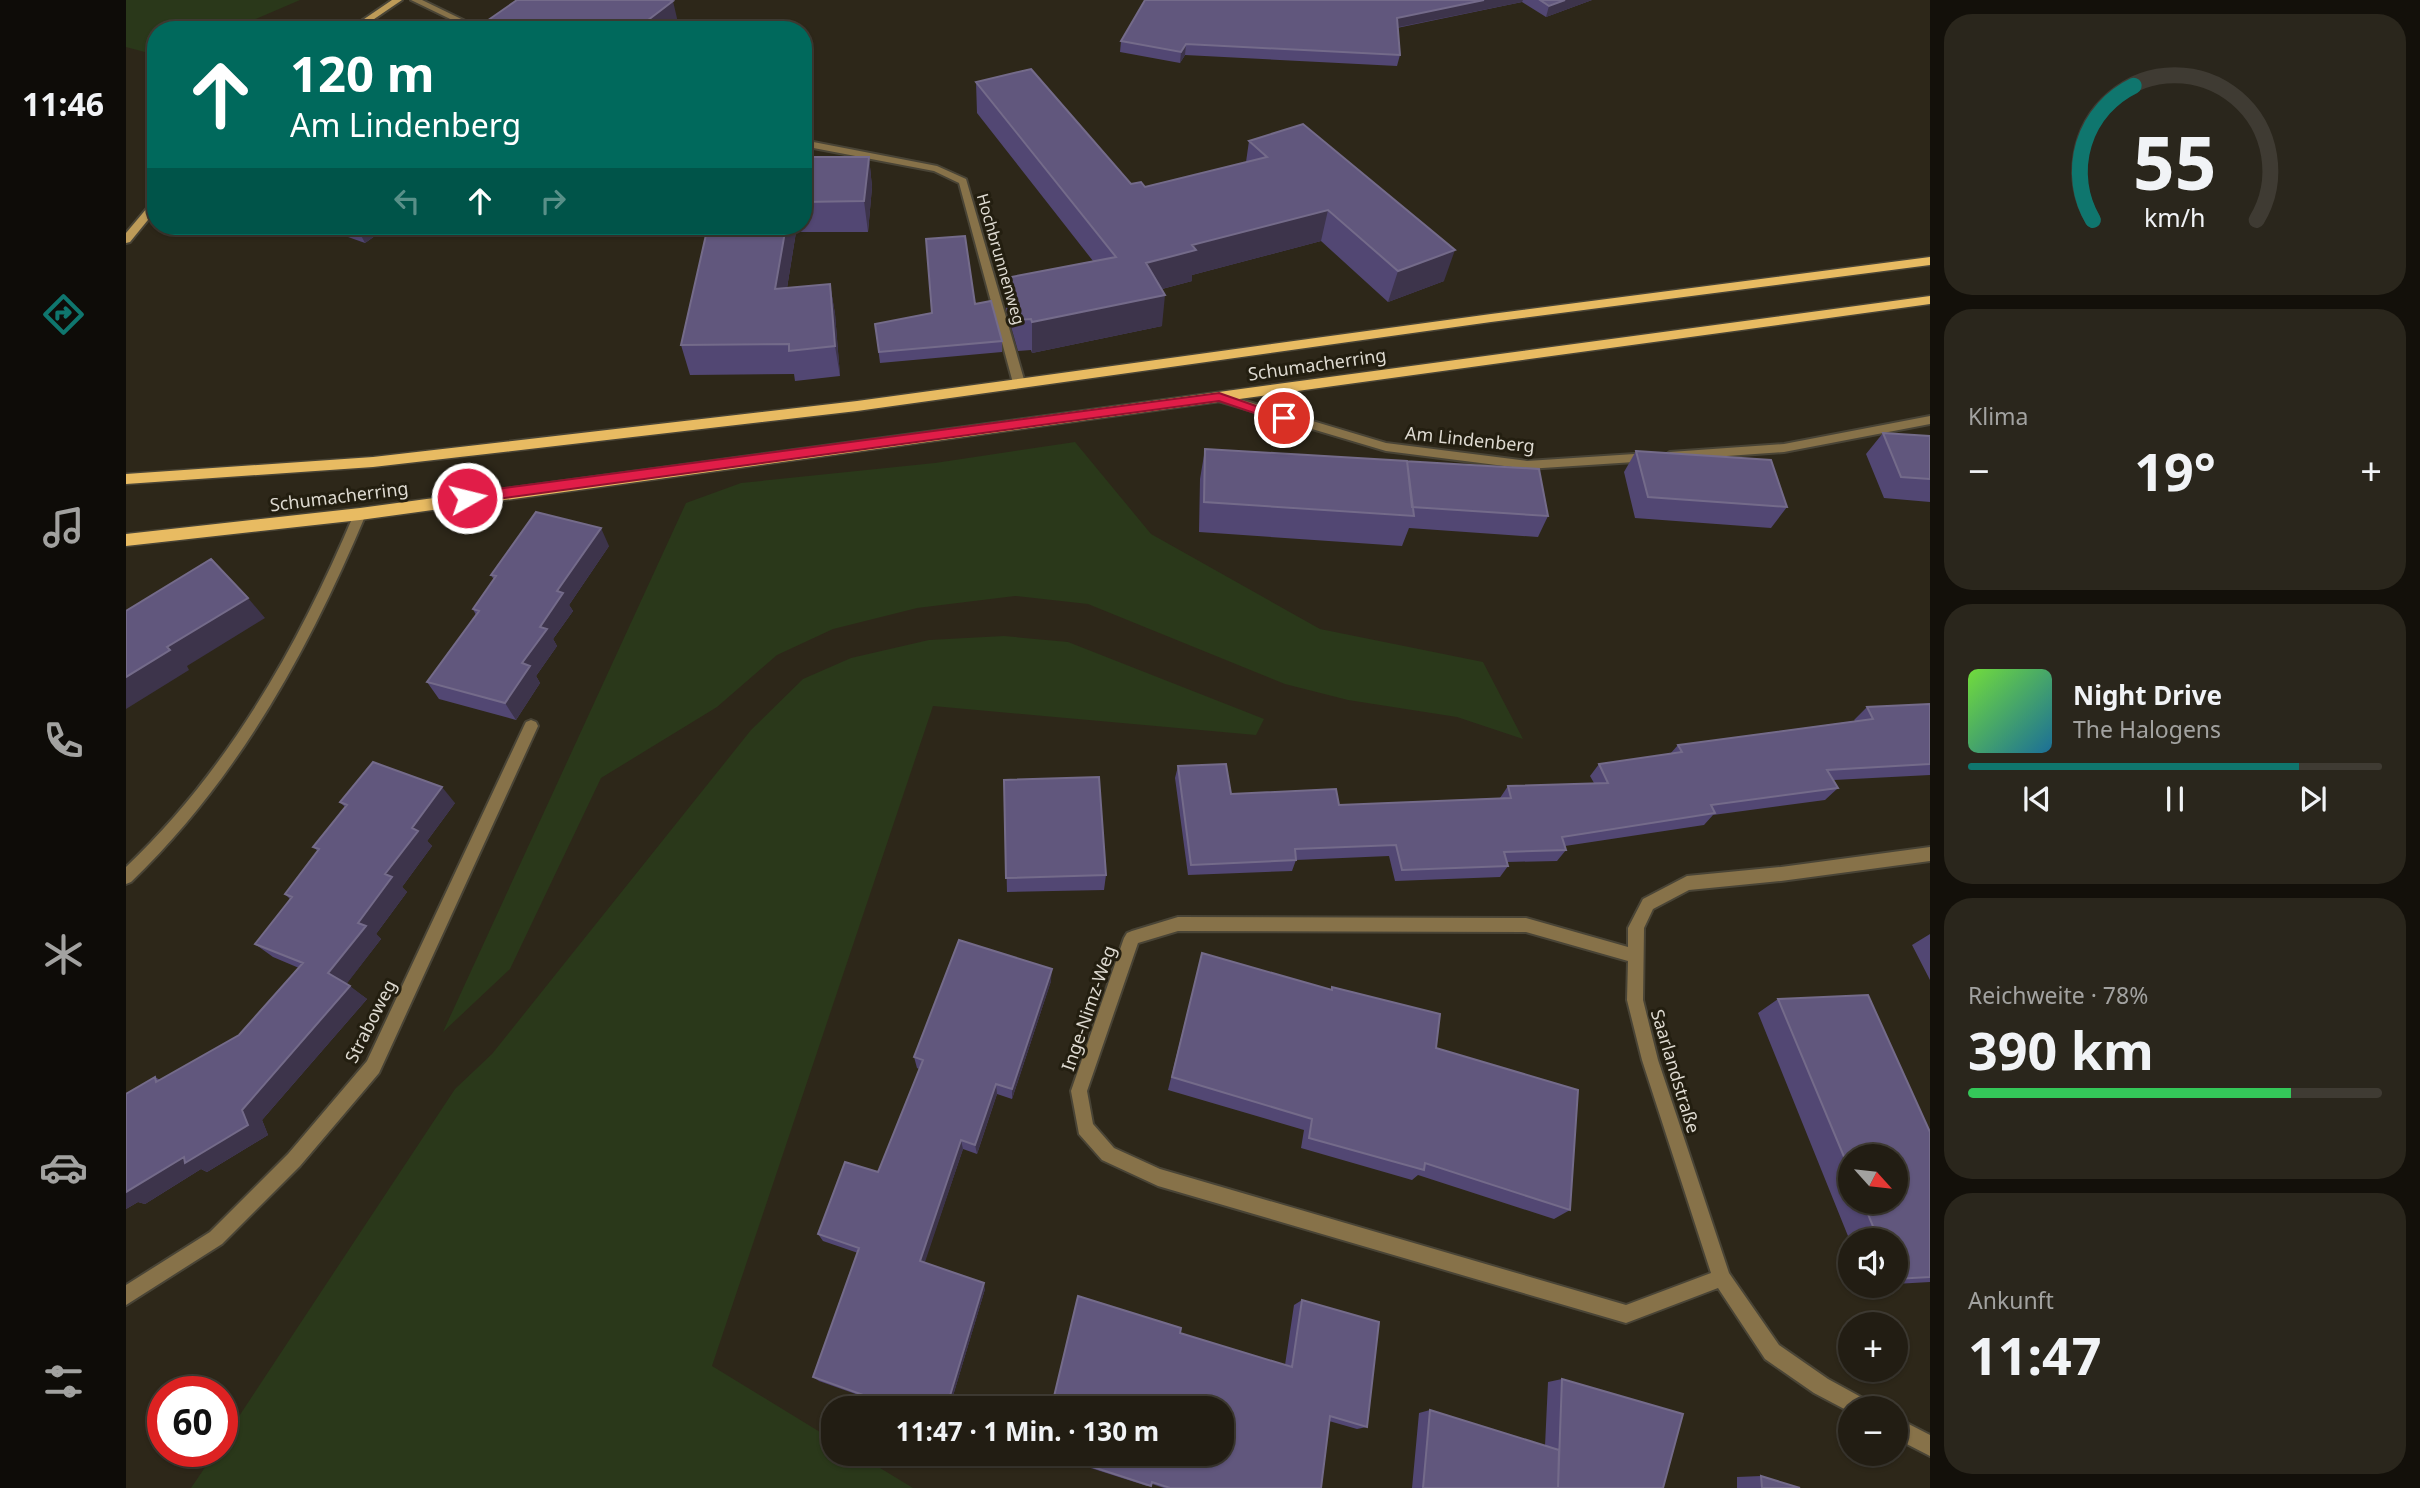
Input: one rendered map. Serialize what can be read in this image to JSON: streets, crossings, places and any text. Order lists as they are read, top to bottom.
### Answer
{
  "streets": {
    "main road": ["Schumacherring"],
    "street": [
      "Hochbrunnenweg",
      "Am Lindenberg",
      "Inge-Nimz-Weg",
      "Straboweg",
      "Saarlandstraße"
    ]
  },
  "crossings": [
    ["Hochbrunnenweg", "Schumacherring"],
    ["Schumacherring", "Am Lindenberg"],
    ["Inge-Nimz-Weg", "Saarlandstraße"]
  ],
  "north": "bottom right",
  "page": {
    "tabs": "11:46",
    "turn": ["120 m", "Am Lindenberg"],
    "tile": [
      "Klima",
      ["Reichweite · 78%", "390 km"],
      ["Ankunft", "11:47"]
    ],
    "heat": ["−", "19°", "+"],
    "song": ["Night Drive", "The Halogens"],
    "map_buttons": ["+", "−"],
    "limit": "60",
    "trip": "11:47 · 1 Min. · 130 m",
    "gauge": ["55", "km/h"]
  }
}
